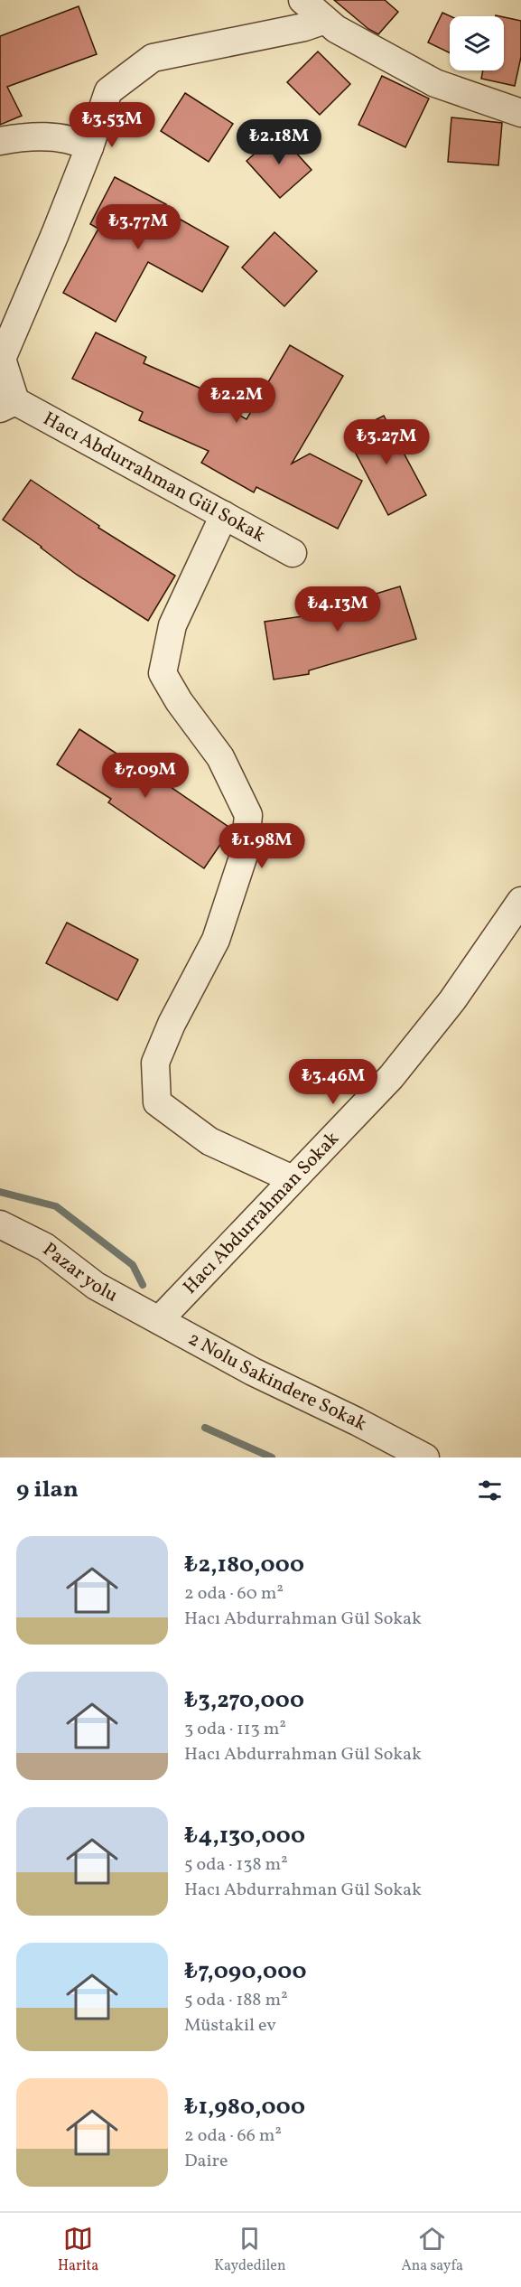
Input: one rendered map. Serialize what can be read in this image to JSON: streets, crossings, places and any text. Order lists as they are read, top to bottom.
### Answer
{
  "streets": {
    "street": [
      "Hacı Abdurrahman Gül Sokak",
      "Hacı Abdurrahman Sokak",
      "Pazar yolu",
      "2 Nolu Sakindere Sokak"
    ]
  },
  "crossings": [
    ["Hacı Abdurrahman Sokak", "Pazar yolu"],
    ["Hacı Abdurrahman Sokak", "2 Nolu Sakindere Sokak"],
    ["Pazar yolu", "2 Nolu Sakindere Sokak"]
  ],
  "page": {
    "price": [
      "₺3.53M",
      "₺2.18M",
      "₺3.77M",
      "₺2.2M",
      "₺3.27M",
      "₺4.13M",
      "₺7.09M",
      "₺1.98M",
      "₺3.46M"
    ],
    "heading": "9 ilan",
    "list": [
      {
        "name": "₺2,180,000",
        "note": "2 oda · 60 m² · Hacı Abdurrahman Gül Sokak"
      },
      {
        "name": "₺3,270,000",
        "note": "3 oda · 113 m² · Hacı Abdurrahman Gül Sokak"
      },
      {
        "name": "₺4,130,000",
        "note": "5 oda · 138 m² · Hacı Abdurrahman Gül Sokak"
      },
      {
        "name": "₺7,090,000",
        "note": "5 oda · 188 m² · Müstakil ev"
      },
      {
        "name": "₺1,980,000",
        "note": "2 oda · 66 m² · Daire"
      }
    ],
    "tabs": ["Harita", "Kaydedilen", "Ana sayfa"]
  }
}
